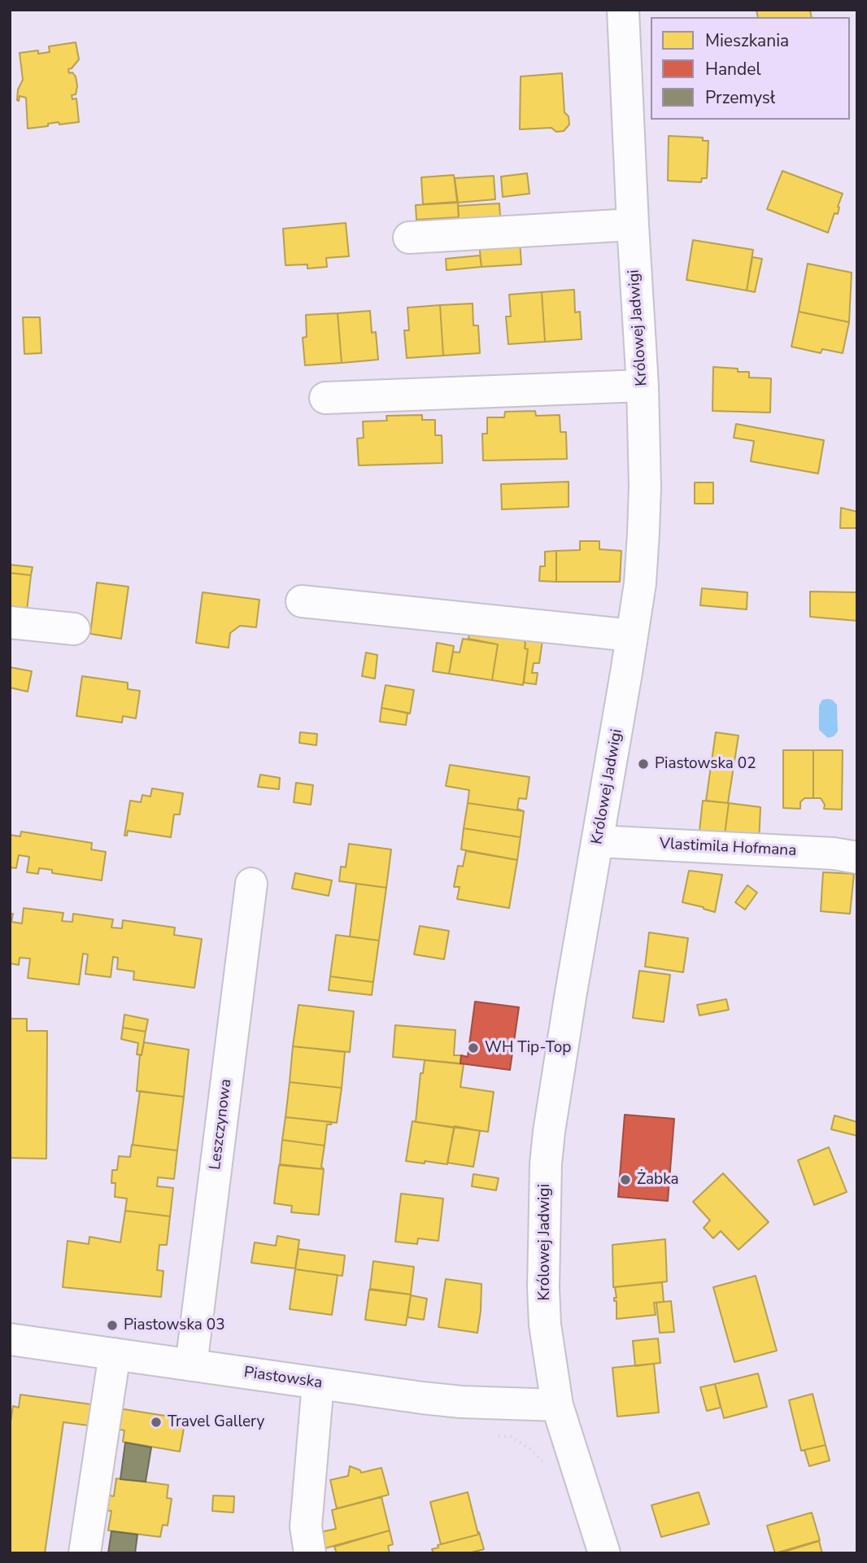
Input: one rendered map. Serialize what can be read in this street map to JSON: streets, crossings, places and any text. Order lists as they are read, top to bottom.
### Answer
{
  "streets": {
    "street": [
      "Królowej Jadwigi",
      "Vlastimila Hofmana",
      "Leszczynowa",
      "Piastowska"
    ]
  },
  "crossings": [
    ["Królowej Jadwigi", "Vlastimila Hofmana"],
    ["Królowej Jadwigi", "Piastowska"],
    ["Leszczynowa", "Piastowska"]
  ],
  "places": [
    "Piastowska 02",
    "WH Tip-Top",
    "Żabka",
    "Piastowska 03",
    "Travel Gallery"
  ],
  "legend": ["Mieszkania", "Handel", "Przemysł"]
}
